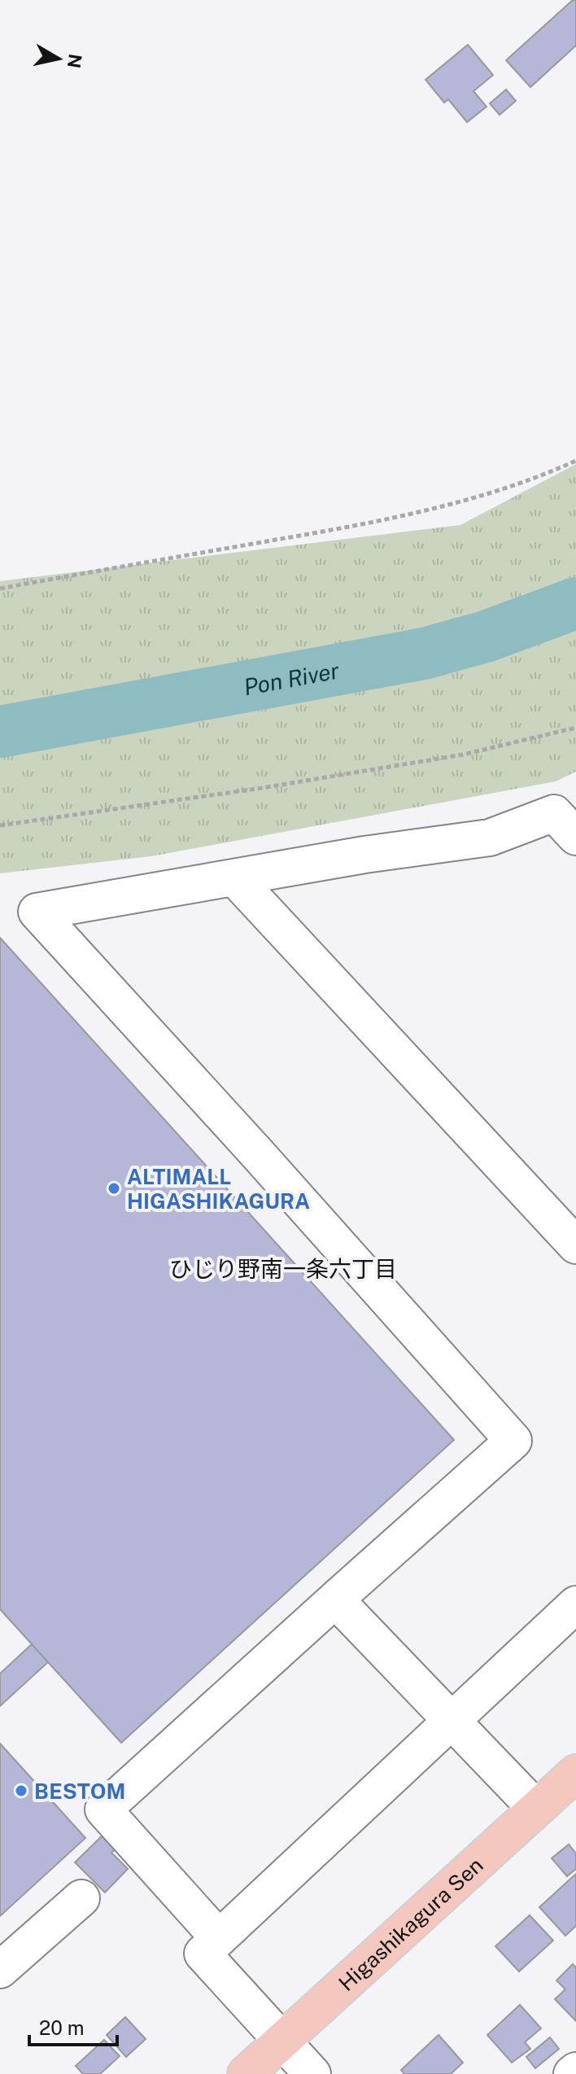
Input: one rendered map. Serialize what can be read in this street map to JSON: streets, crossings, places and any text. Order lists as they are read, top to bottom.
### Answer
{
  "streets": {
    "main road": ["Higashikagura Sen"]
  },
  "districts": ["ひじり野南一条六丁目"],
  "water": ["Pon River"],
  "places": ["ALTIMALL HIGASHIKAGURA", "BESTOM"],
  "scale_bar": "20 m",
  "north": "right"
}
